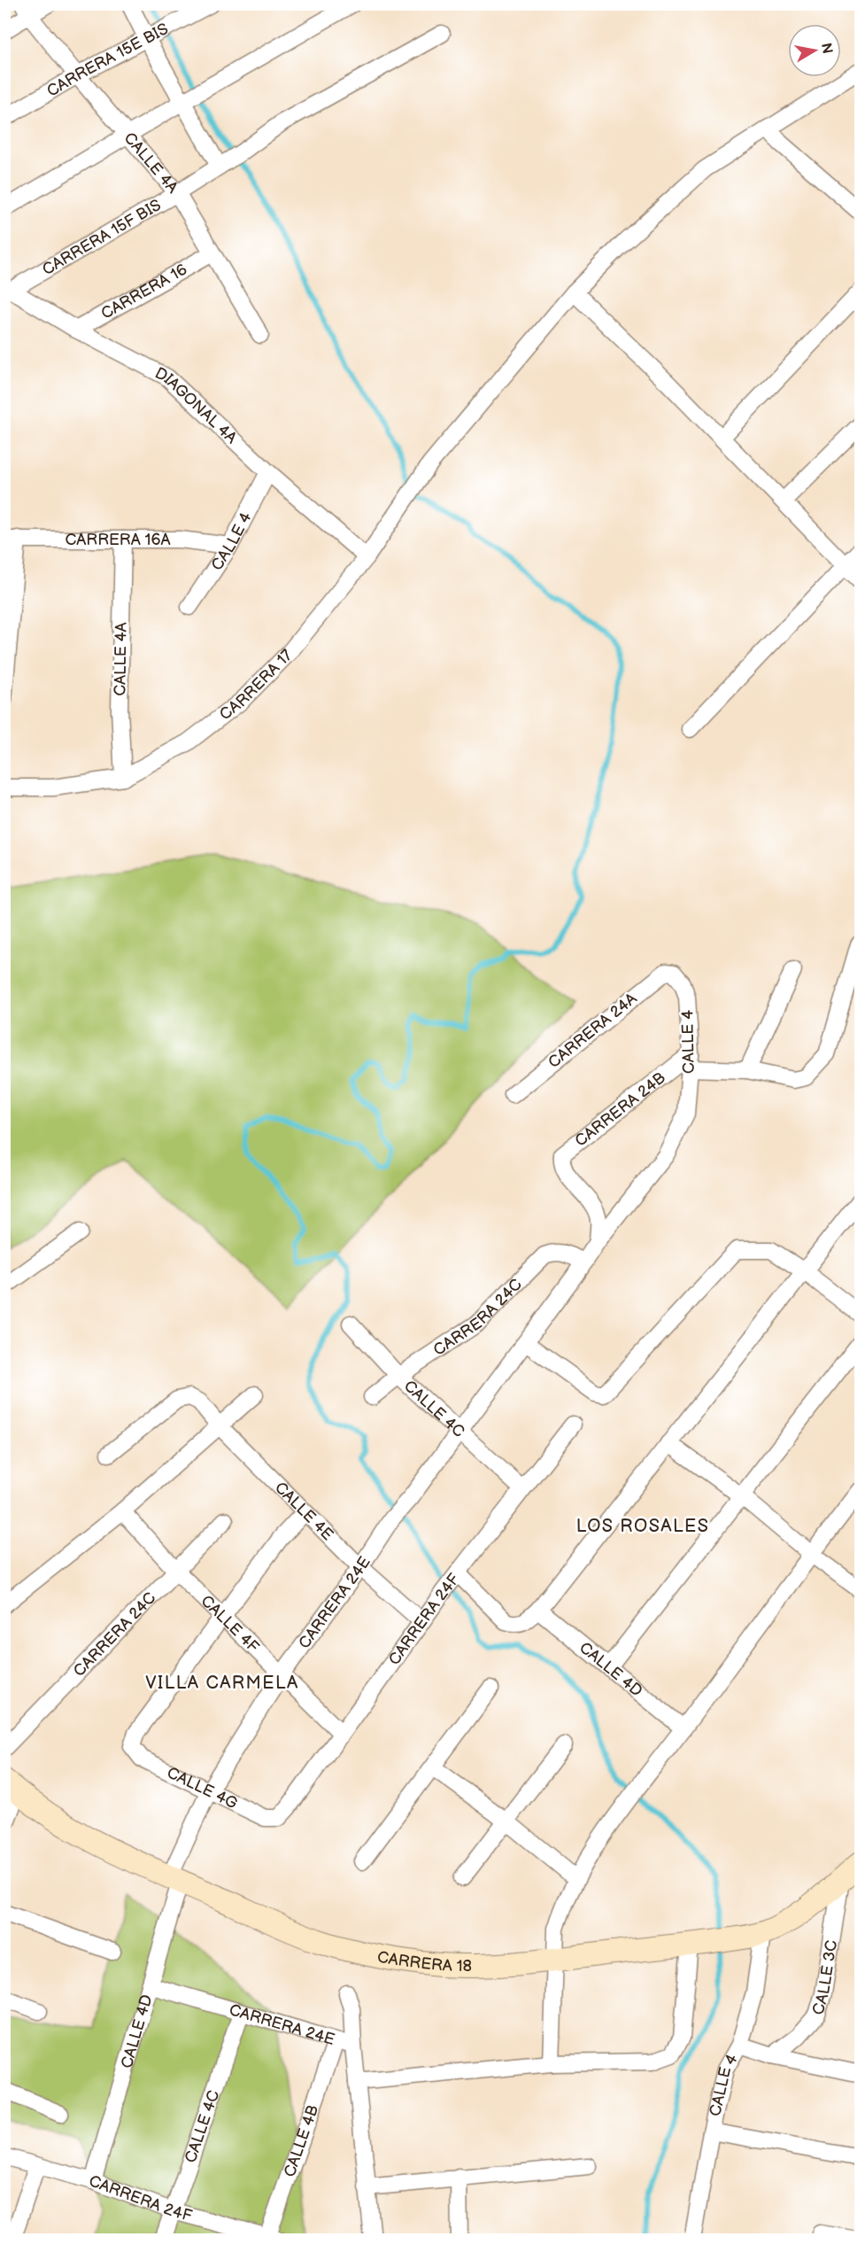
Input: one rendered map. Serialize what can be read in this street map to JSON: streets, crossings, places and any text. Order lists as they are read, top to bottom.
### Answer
{
  "streets": {
    "street": [
      "CARRERA 15E BIS",
      "CALLE 4A",
      "CARRERA 15F BIS",
      "CARRERA 16",
      "DIAGONAL 4A",
      "CARRERA 16A",
      "CALLE 4",
      "CARRERA 17",
      "CARRERA 24A",
      "CARRERA 24B",
      "CARRERA 24C",
      "CALLE 4C",
      "CALLE 4E",
      "CARRERA 24E",
      "CARRERA 24F",
      "CALLE 4F",
      "CALLE 4D",
      "CALLE 4G",
      "CARRERA 18",
      "CALLE 3C",
      "CALLE 4B"
    ]
  },
  "crossings": [
    ["CARRERA 15E BIS", "CALLE 4A"],
    ["CALLE 4A", "CARRERA 15F BIS"],
    ["CALLE 4A", "CARRERA 16"],
    ["CALLE 4A", "CARRERA 16A"],
    ["CALLE 4A", "CARRERA 17"],
    ["CARRERA 15F BIS", "DIAGONAL 4A"],
    ["CARRERA 16", "DIAGONAL 4A"],
    ["DIAGONAL 4A", "CALLE 4"],
    ["DIAGONAL 4A", "CARRERA 17"],
    ["CARRERA 16A", "CALLE 4"],
    ["CALLE 4", "CARRERA 24A"],
    ["CALLE 4", "CARRERA 24B"],
    ["CALLE 4", "CARRERA 18"],
    ["CARRERA 24C", "CALLE 4C"],
    ["CARRERA 24C", "CALLE 4F"],
    ["CALLE 4C", "CARRERA 24E"],
    ["CALLE 4C", "CARRERA 24F"],
    ["CALLE 4E", "CARRERA 24E"],
    ["CALLE 4E", "CARRERA 24F"],
    ["CARRERA 24E", "CALLE 4F"],
    ["CARRERA 24E", "CALLE 4D"],
    ["CARRERA 24E", "CALLE 4G"],
    ["CARRERA 24E", "CARRERA 18"],
    ["CARRERA 24E", "CALLE 4B"],
    ["CARRERA 24F", "CALLE 4F"],
    ["CARRERA 24F", "CALLE 4D"],
    ["CARRERA 24F", "CALLE 4G"],
    ["CARRERA 24F", "CALLE 4B"],
    ["CALLE 4F", "CALLE 4G"],
    ["CALLE 4D", "CARRERA 18"],
    ["CARRERA 18", "CALLE 3C"]
  ],
  "districts": ["LOS ROSALES", "VILLA CARMELA"],
  "north": "right"
}
